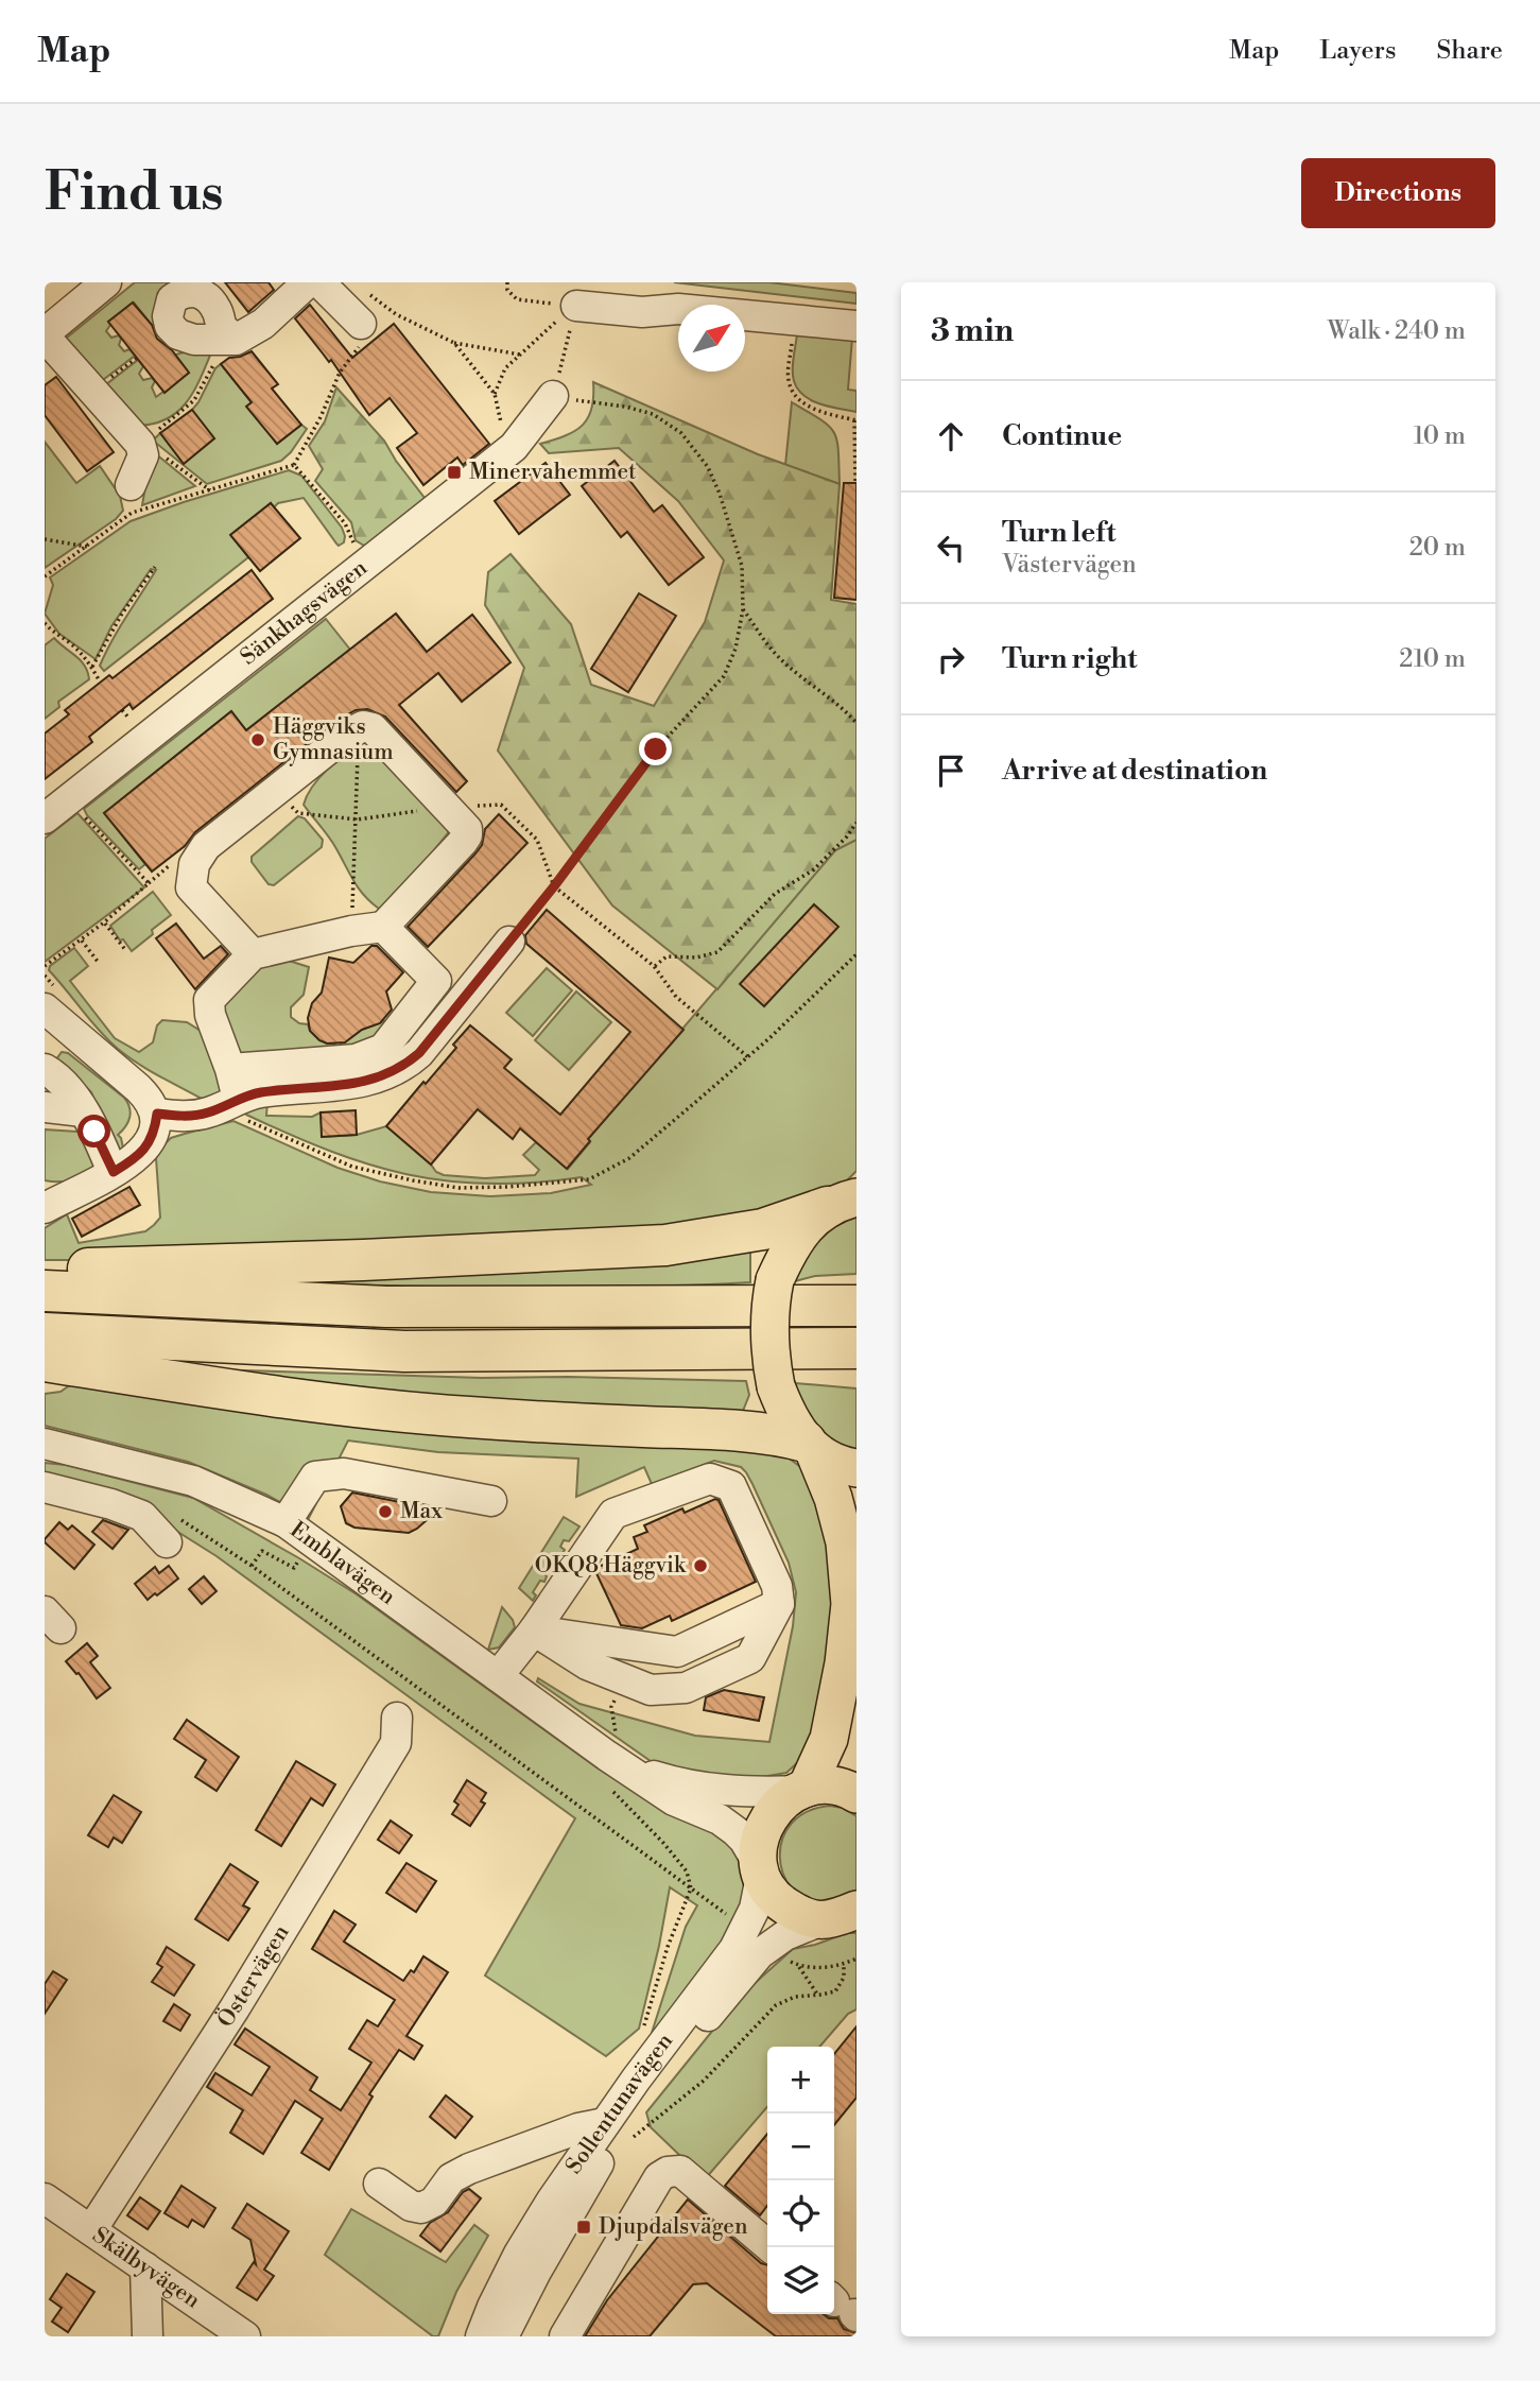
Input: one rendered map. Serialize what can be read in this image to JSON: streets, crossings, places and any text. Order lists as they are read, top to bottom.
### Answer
{
  "streets": {
    "street": [
      "Sänkhagsvägen",
      "Emblavägen",
      "Östervägen",
      "Sollentunavägen",
      "Skälbyvägen"
    ]
  },
  "crossings": [
    ["Emblavägen", "Sollentunavägen"],
    ["Östervägen", "Skälbyvägen"]
  ],
  "places": {
    "transit": ["Minervahemmet", "Djupdalsvägen"],
    "other": ["Häggviks Gymnasium", "Max", "OKQ8 Häggvik"]
  },
  "north": "top right",
  "page": {
    "header": "Map",
    "nav": ["Map", "Layers", "Share"],
    "buttons": "Directions",
    "title": "Find us",
    "heading": ["3 min", "Walk · 240 m"],
    "list": [
      ["Continue", "10 m"],
      ["Turn left", "Västervägen", "20 m"],
      ["Turn right", "210 m"],
      "Arrive at destination"
    ],
    "map_buttons": ["+", "−"]
  }
}
